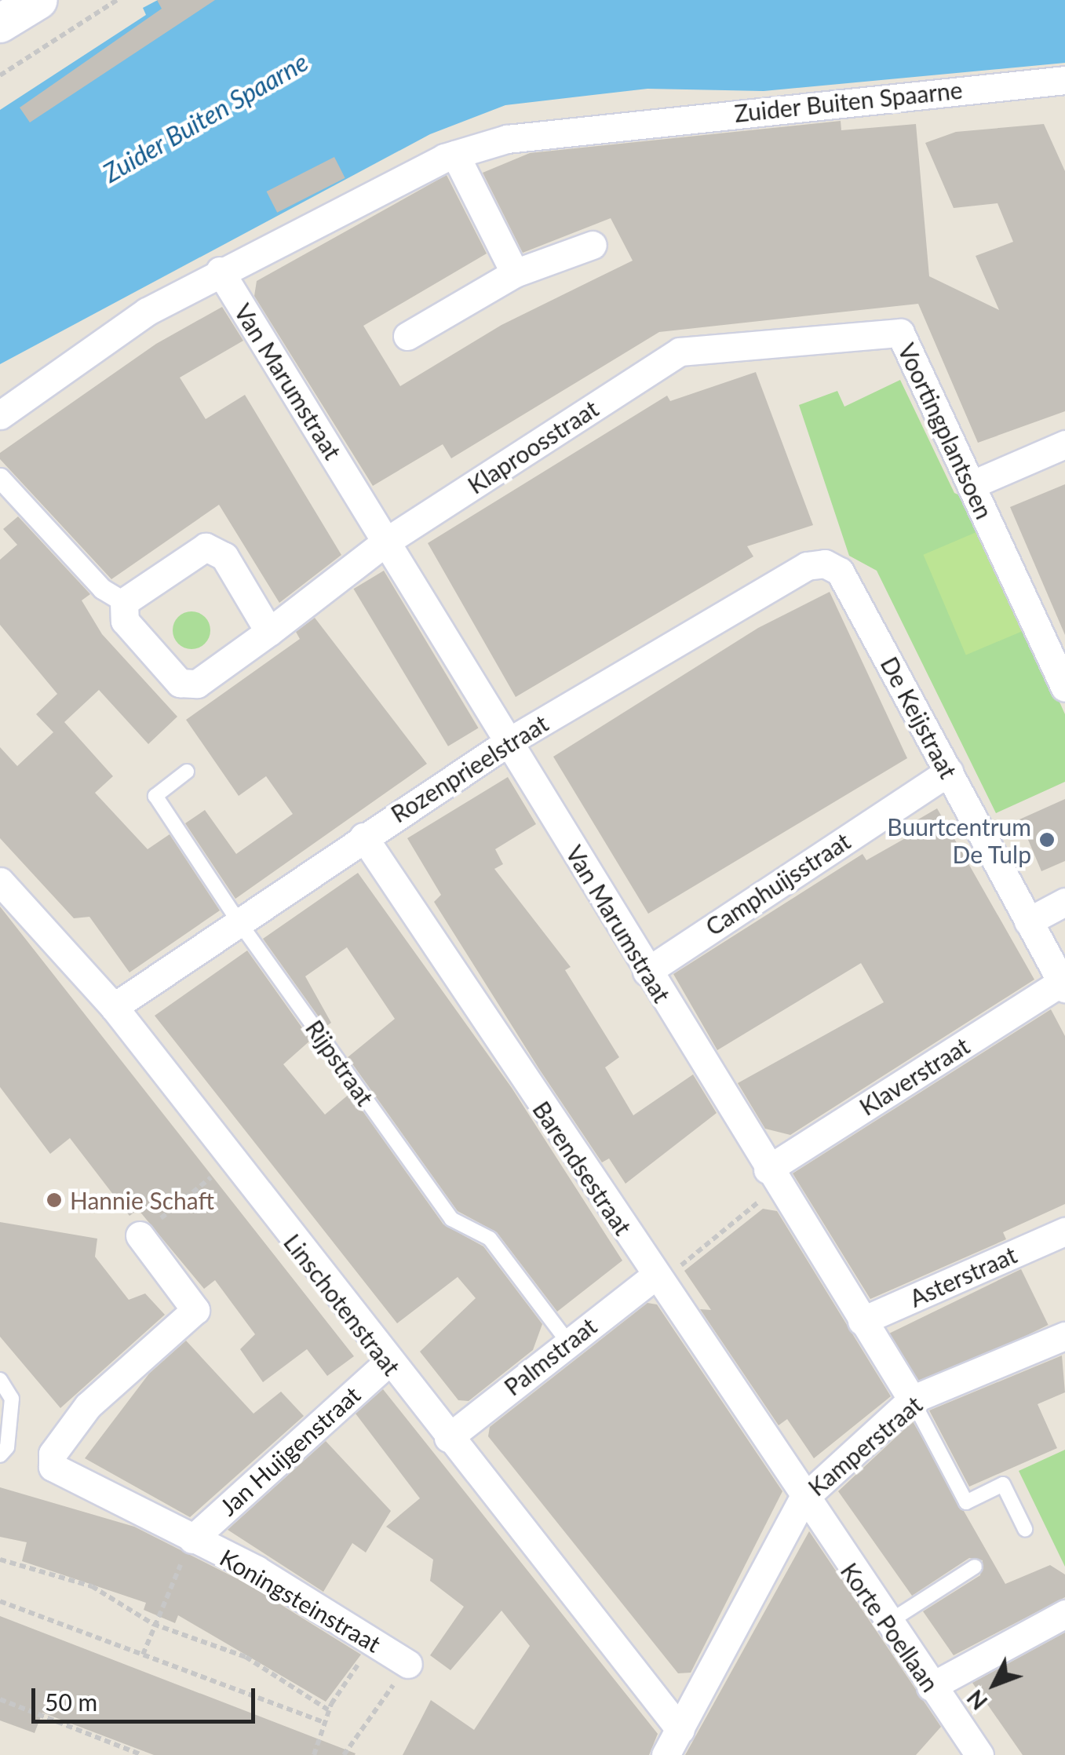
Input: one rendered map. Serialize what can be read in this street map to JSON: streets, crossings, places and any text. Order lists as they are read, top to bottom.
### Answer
{
  "streets": {
    "street": [
      "Zuider Buiten Spaarne",
      "Van Marumstraat",
      "Voortingplantsoen",
      "Klaproosstraat",
      "De Keijstraat",
      "Rozenprieelstraat",
      "Camphuijsstraat",
      "Klaverstraat",
      "Barendsestraat",
      "Asterstraat",
      "Linschotenstraat",
      "Palmstraat",
      "Kamperstraat",
      "Jan Huijgenstraat",
      "Koningsteinstraat",
      "Korte Poellaan"
    ],
    "lane": ["Rijpstraat"]
  },
  "crossings": [
    ["Zuider Buiten Spaarne", "Van Marumstraat"],
    ["Van Marumstraat", "Klaproosstraat"],
    ["Van Marumstraat", "Rozenprieelstraat"],
    ["Van Marumstraat", "Camphuijsstraat"],
    ["Van Marumstraat", "Klaverstraat"],
    ["Van Marumstraat", "Asterstraat"],
    ["Van Marumstraat", "Kamperstraat"],
    ["Voortingplantsoen", "Klaproosstraat"],
    ["De Keijstraat", "Rozenprieelstraat"],
    ["De Keijstraat", "Camphuijsstraat"],
    ["De Keijstraat", "Klaverstraat"],
    ["Rozenprieelstraat", "Rijpstraat"],
    ["Rozenprieelstraat", "Barendsestraat"],
    ["Rozenprieelstraat", "Linschotenstraat"],
    ["Rijpstraat", "Palmstraat"],
    ["Barendsestraat", "Palmstraat"],
    ["Barendsestraat", "Kamperstraat"],
    ["Barendsestraat", "Korte Poellaan"],
    ["Linschotenstraat", "Palmstraat"],
    ["Linschotenstraat", "Kamperstraat"],
    ["Linschotenstraat", "Jan Huijgenstraat"],
    ["Kamperstraat", "Korte Poellaan"],
    ["Jan Huijgenstraat", "Koningsteinstraat"]
  ],
  "water": ["Zuider Buiten Spaarne"],
  "places": ["Buurtcentrum De Tulp", "Hannie Schaft"],
  "scale_bar": "50 m",
  "north": "bottom left"
}
